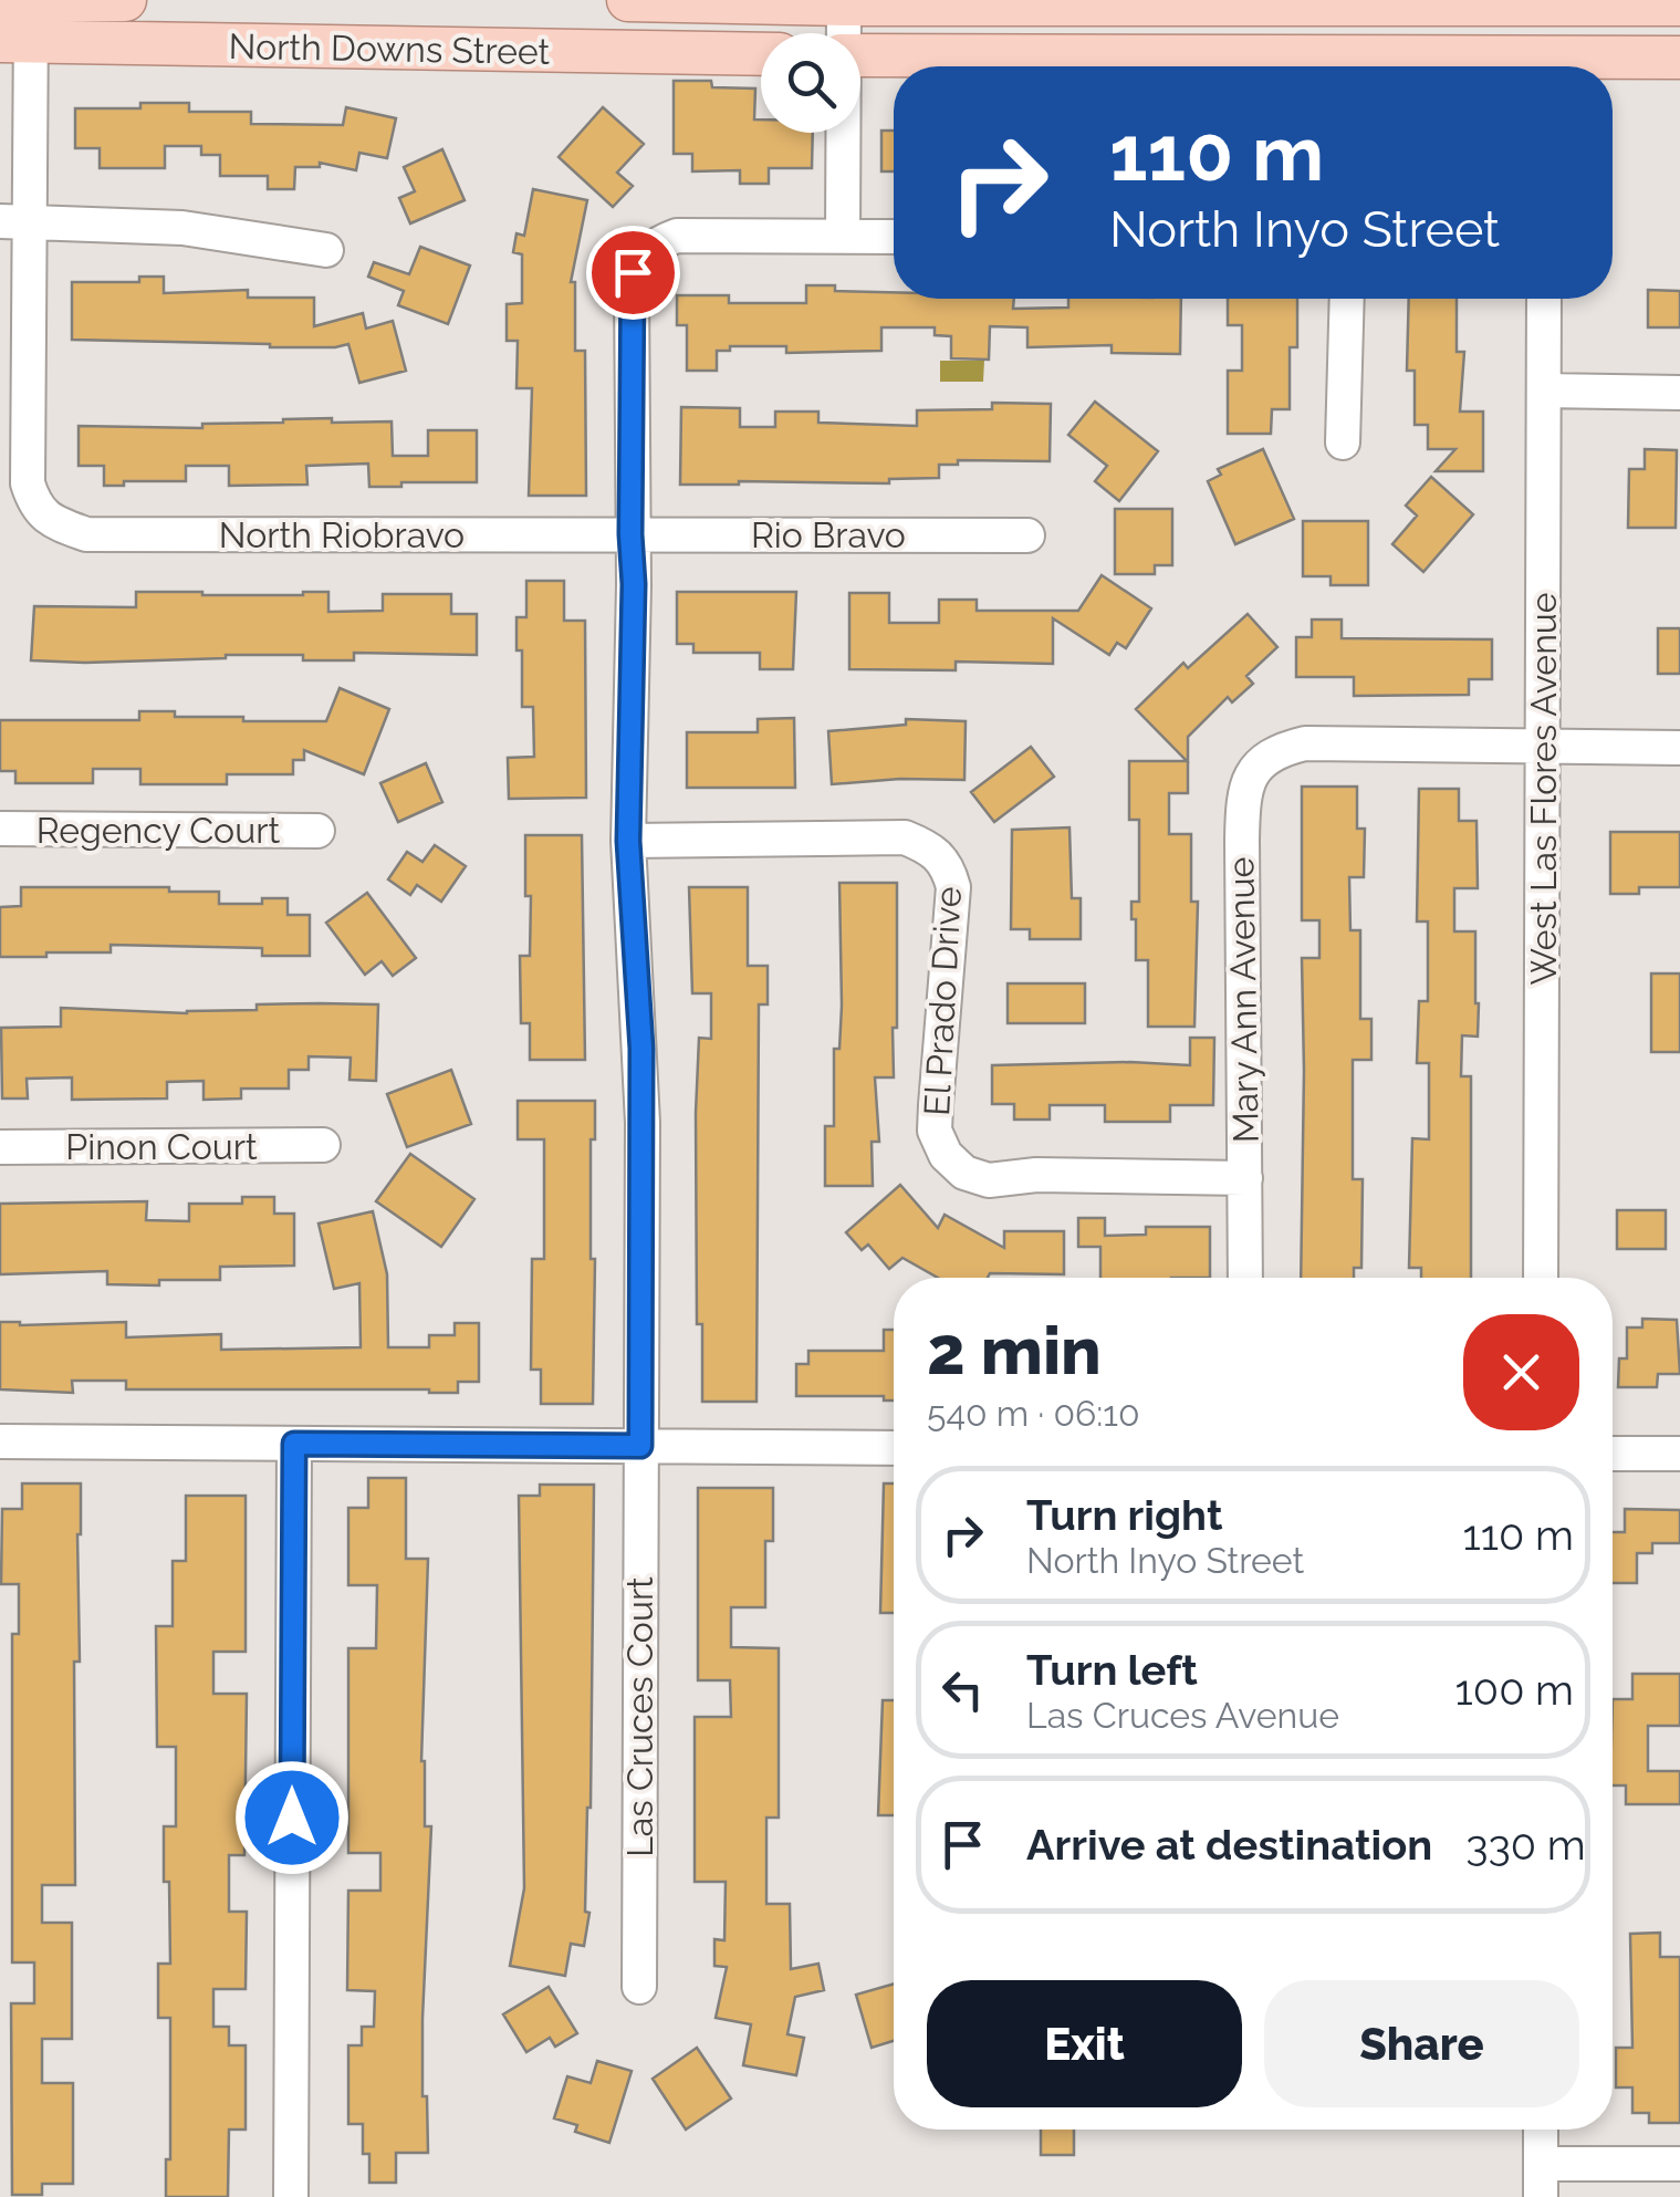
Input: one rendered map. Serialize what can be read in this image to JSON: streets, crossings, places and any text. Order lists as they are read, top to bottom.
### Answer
{
  "streets": {
    "main road": ["North Downs Street"],
    "street": [
      "North Riobravo",
      "Rio Bravo",
      "West Las Flores Avenue",
      "Regency Court",
      "Mary Ann Avenue",
      "El Prado Drive",
      "Pinon Court",
      "Las Cruces Court"
    ]
  },
  "crossings": [
    ["North Riobravo", "Rio Bravo"],
    ["North Riobravo", "Las Cruces Court"],
    ["Rio Bravo", "Las Cruces Court"],
    ["West Las Flores Avenue", "Mary Ann Avenue"],
    ["Mary Ann Avenue", "El Prado Drive"],
    ["El Prado Drive", "Las Cruces Court"]
  ],
  "page": {
    "turn": ["110 m", "North Inyo Street"],
    "heading": ["2 min", "540 m · 06:10"],
    "list": [
      {
        "name": "Turn right",
        "note": "North Inyo Street",
        "value": "110 m"
      },
      {
        "name": "Turn left",
        "note": "Las Cruces Avenue",
        "value": "100 m"
      },
      {
        "name": "Arrive at destination",
        "value": "330 m"
      }
    ],
    "buttons": ["Exit", "Share"]
  }
}
